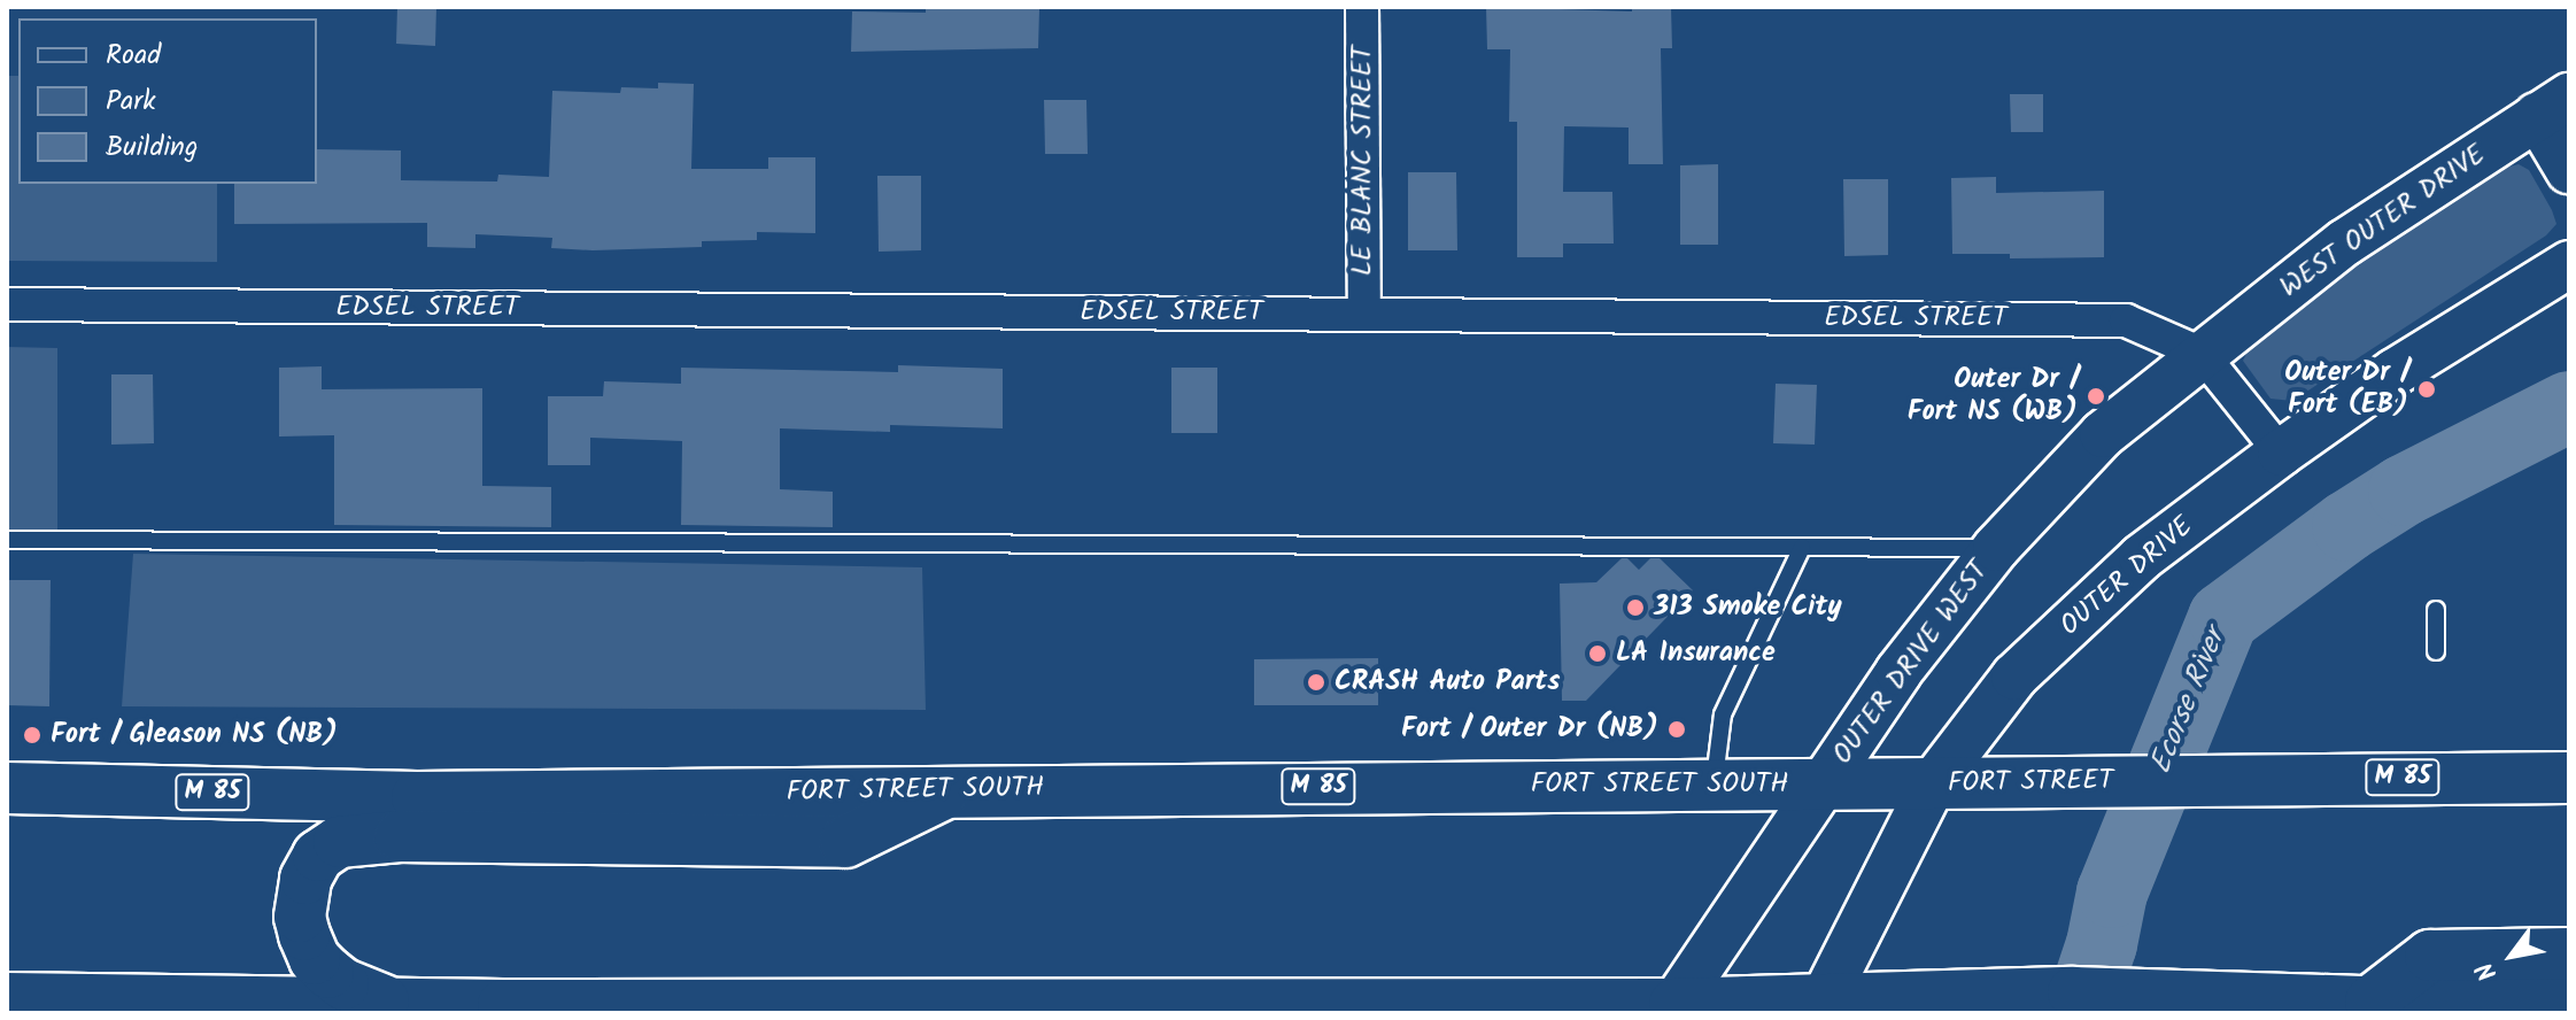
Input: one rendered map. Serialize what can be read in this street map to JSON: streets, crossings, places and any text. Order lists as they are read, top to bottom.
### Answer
{
  "streets": {
    "main road": [
      "WEST OUTER DRIVE",
      "OUTER DRIVE",
      "OUTER DRIVE WEST",
      "M 85",
      "FORT STREET",
      "FORT STREET SOUTH"
    ],
    "street": ["LE BLANC STREET", "EDSEL STREET"]
  },
  "crossings": [
    ["LE BLANC STREET", "EDSEL STREET"],
    ["WEST OUTER DRIVE", "EDSEL STREET"],
    ["WEST OUTER DRIVE", "OUTER DRIVE WEST"],
    ["EDSEL STREET", "OUTER DRIVE"],
    ["EDSEL STREET", "OUTER DRIVE WEST"],
    ["OUTER DRIVE", "FORT STREET"],
    ["OUTER DRIVE WEST", "FORT STREET"],
    ["OUTER DRIVE WEST", "FORT STREET SOUTH"],
    ["FORT STREET", "FORT STREET SOUTH"]
  ],
  "water": ["Ecorse River"],
  "places": [
    "Outer Dr / Fort (EB)",
    "Outer Dr / Fort NS (WB)",
    "313 Smoke City",
    "LA Insurance",
    "CRASH Auto Parts",
    "Fort / Outer Dr (NB)",
    "Fort / Gleason NS (NB)"
  ],
  "legend": ["Road", "Park", "Building"],
  "north": "bottom left"
}
